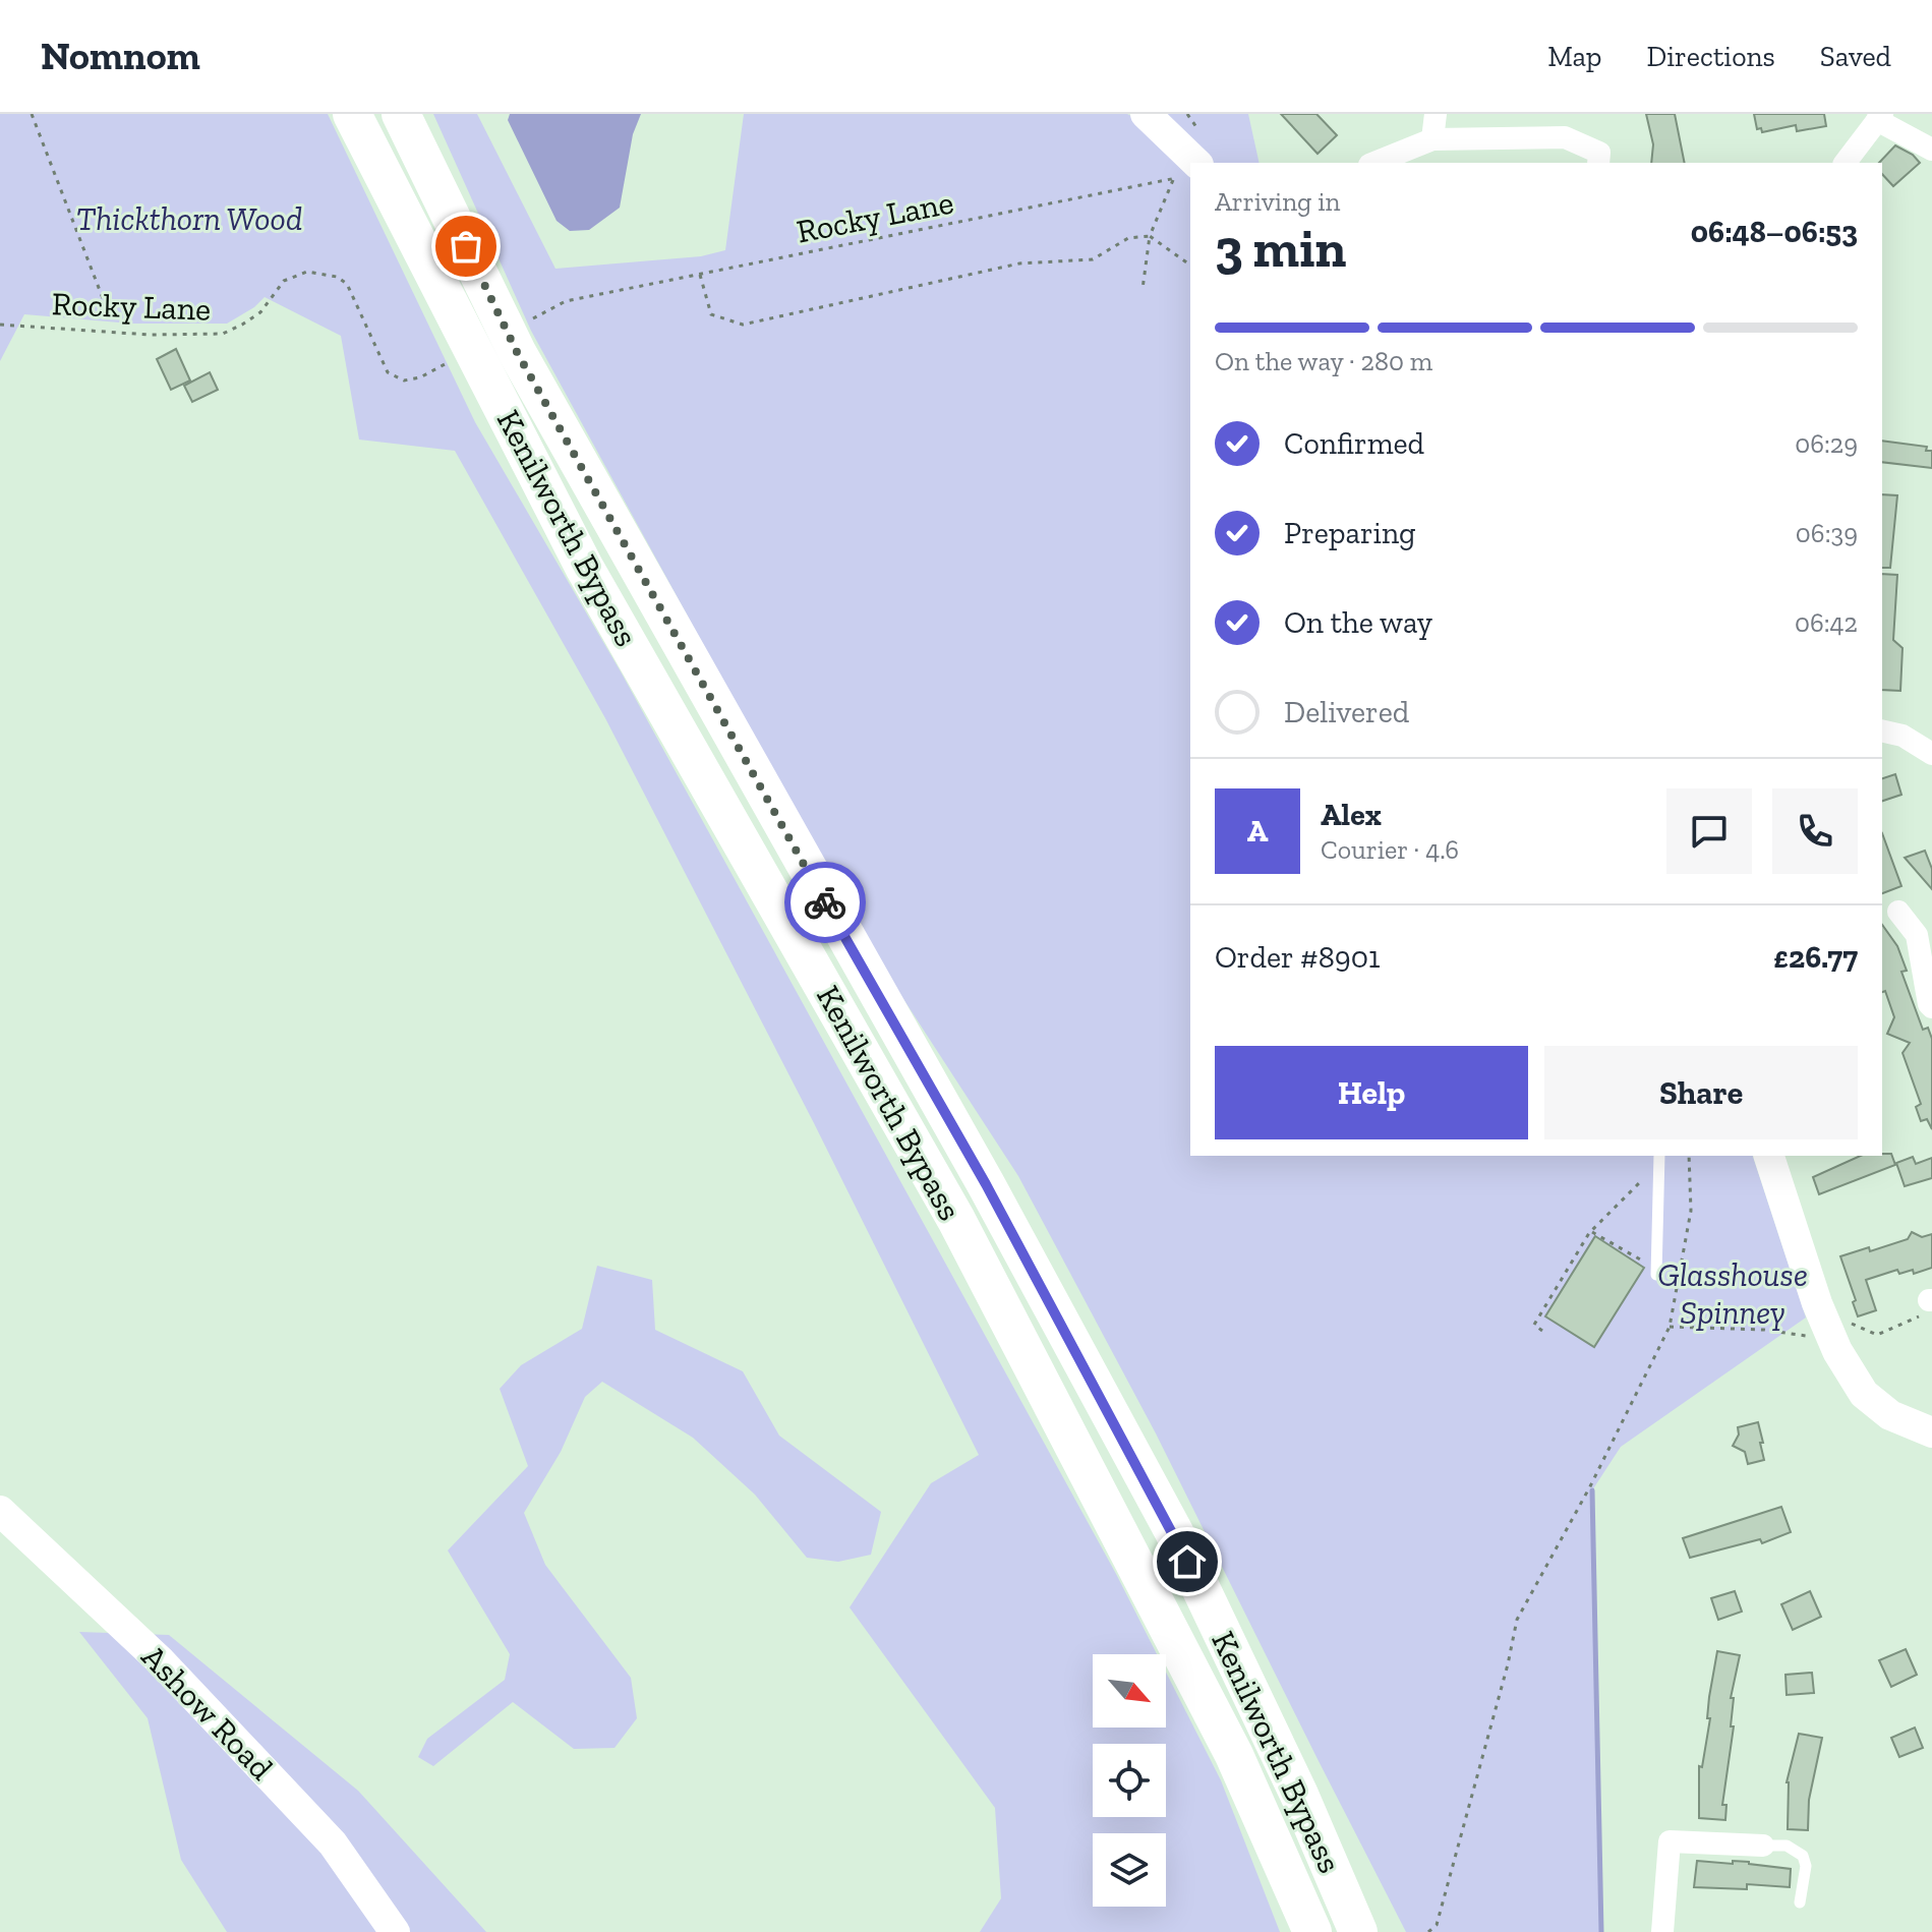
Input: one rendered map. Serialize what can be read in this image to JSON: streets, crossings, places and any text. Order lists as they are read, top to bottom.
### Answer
{
  "streets": {
    "highway": ["Kenilworth Bypass"],
    "main road": ["Ashow Road"],
    "path": ["Rocky Lane"]
  },
  "parks": ["Thickthorn Wood", "Glasshouse Spinney"],
  "north": "bottom right",
  "page": {
    "header": "Nomnom",
    "nav": ["Map", "Directions", "Saved"],
    "heading": ["3 min", "Arriving in", "06:48–06:53"],
    "panel": [
      "Alex",
      "Courier · 4.6",
      "Order #8901",
      "£26.77"
    ],
    "bar": "On the way · 280 m",
    "list": [
      ["Confirmed", "06:29"],
      ["Preparing", "06:39"],
      ["On the way", "06:42"],
      "Delivered"
    ],
    "round": "A",
    "buttons": ["Help", "Share"]
  }
}
